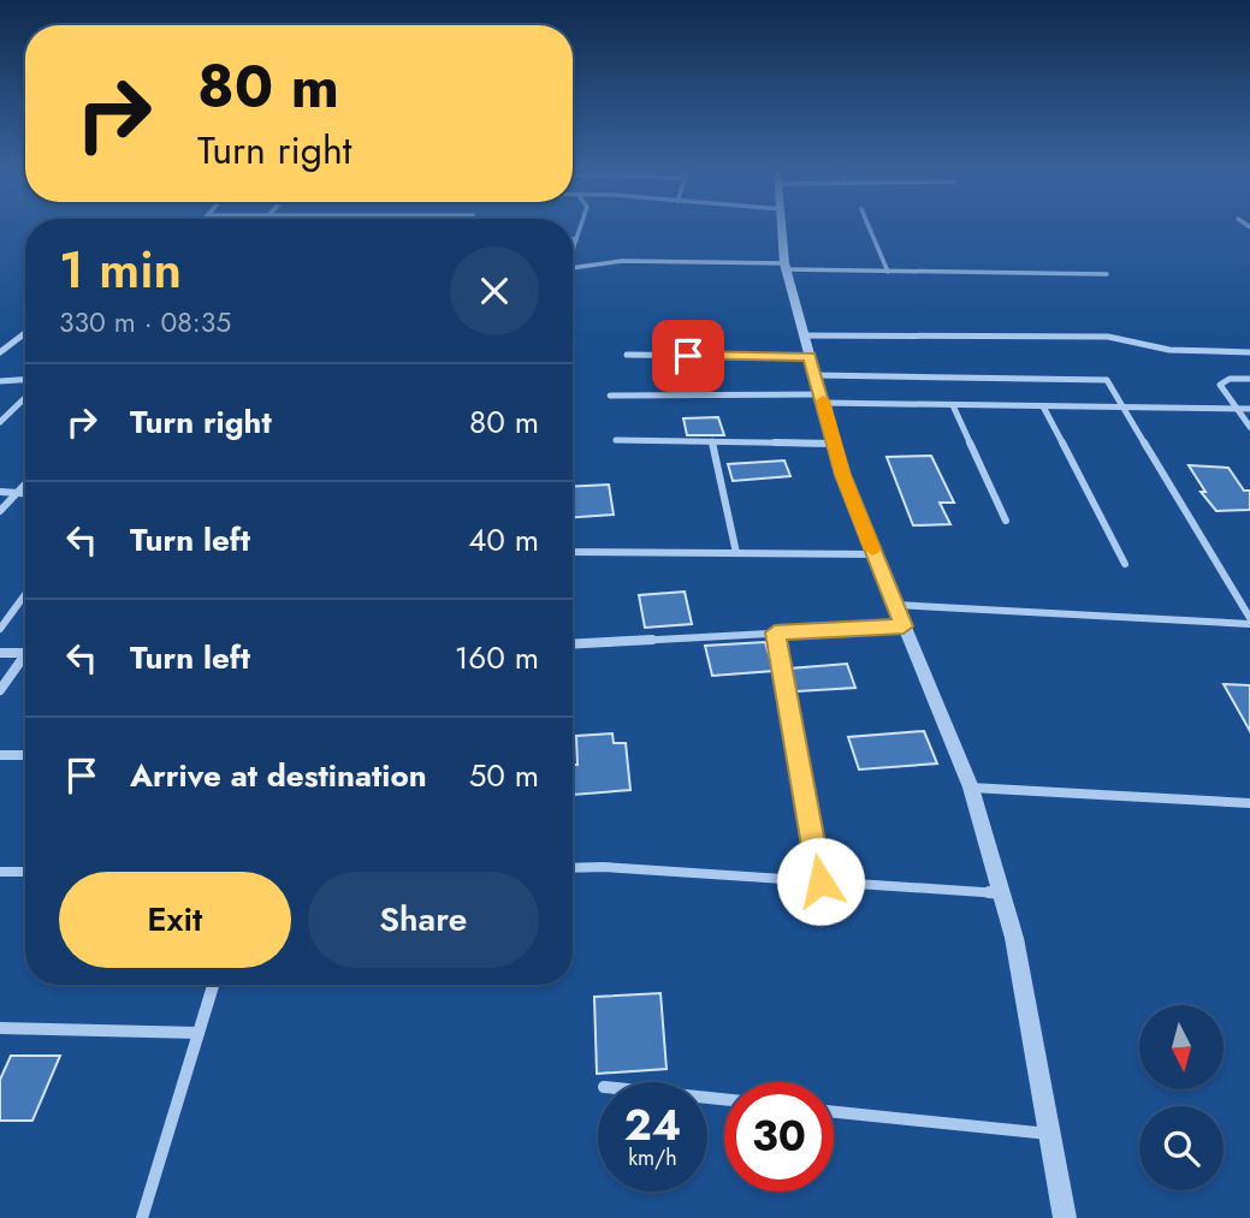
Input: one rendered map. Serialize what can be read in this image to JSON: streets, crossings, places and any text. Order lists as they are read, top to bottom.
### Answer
{
  "north": "bottom",
  "page": {
    "turn": ["80 m", "Turn right"],
    "heading": ["1 min", "330 m · 08:35"],
    "list": [
      {
        "name": "Turn right",
        "value": "80 m"
      },
      {
        "name": "Turn left",
        "value": "40 m"
      },
      {
        "name": "Turn left",
        "value": "160 m"
      },
      {
        "name": "Arrive at destination",
        "value": "50 m"
      }
    ],
    "buttons": ["Exit", "Share"],
    "speed": "24 km/h",
    "limit": "30"
  }
}
